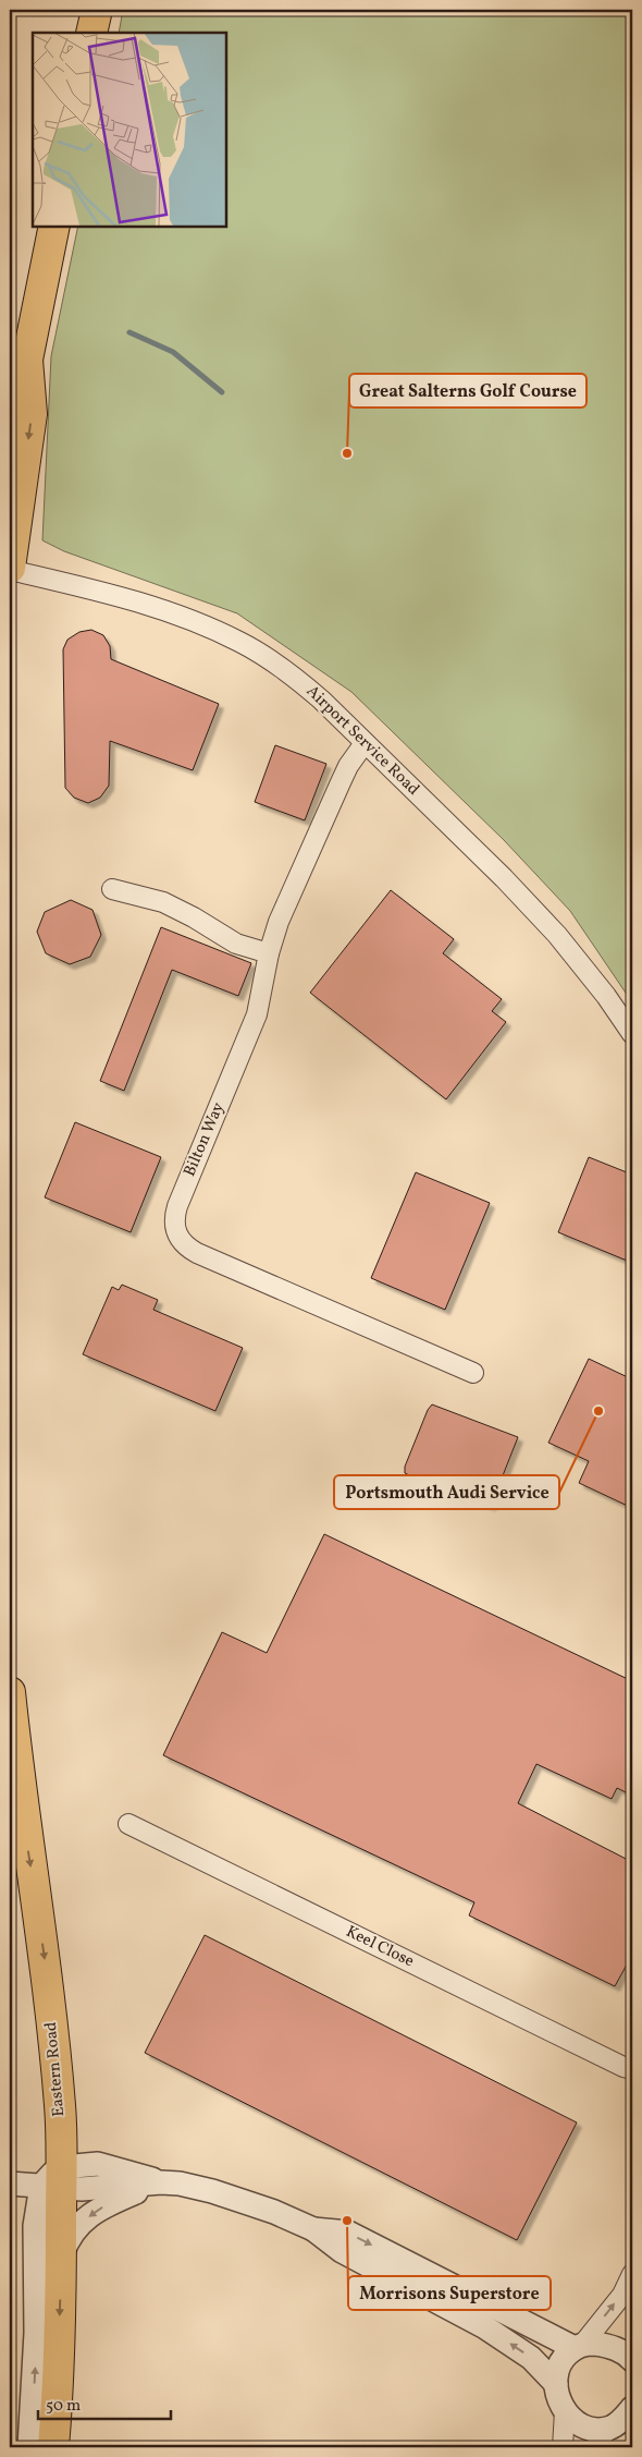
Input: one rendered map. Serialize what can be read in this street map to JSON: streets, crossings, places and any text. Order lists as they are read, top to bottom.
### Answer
{
  "streets": {
    "main road": ["Eastern Road"],
    "street": ["Airport Service Road", "Bilton Way", "Keel Close"]
  },
  "crossings": [
    ["Airport Service Road", "Bilton Way"]
  ],
  "one_way": ["Eastern Road"],
  "places": ["Great Salterns Golf Course", "Portsmouth Audi Service", "Morrisons Superstore"],
  "scale_bar": "50 m"
}
